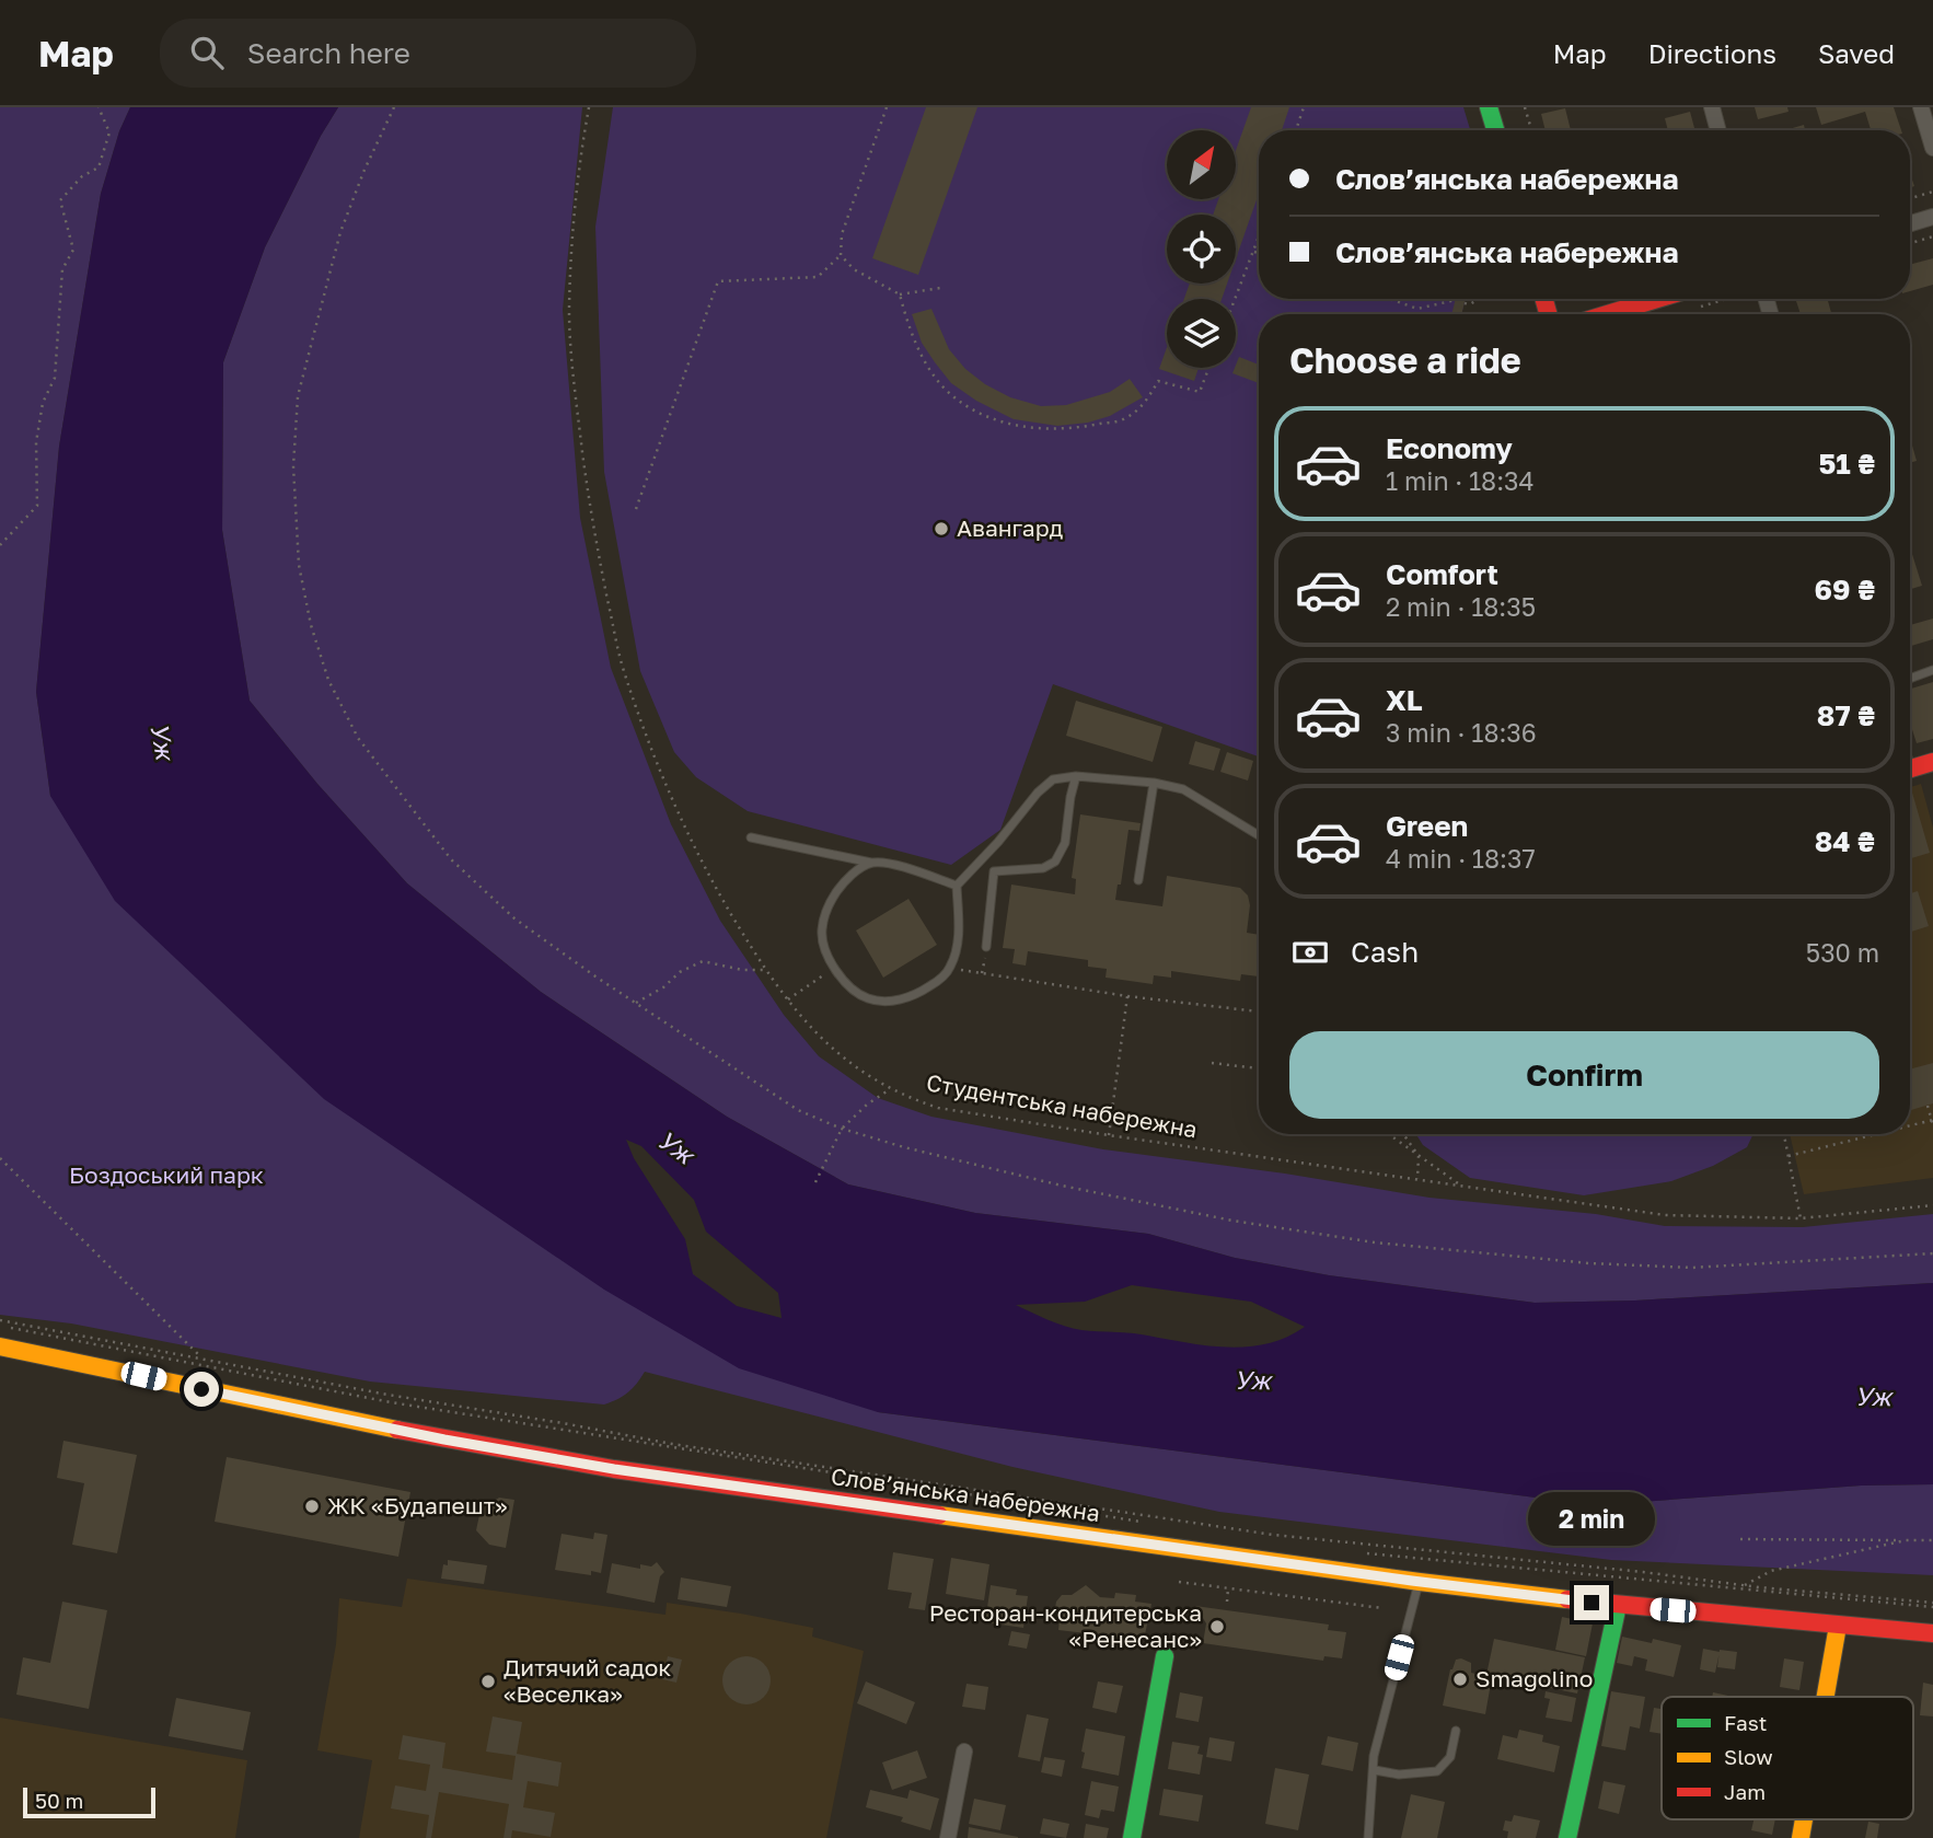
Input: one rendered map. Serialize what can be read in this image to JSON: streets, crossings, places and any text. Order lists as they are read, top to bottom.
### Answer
{
  "streets": {
    "street": ["Словʼянська набережна"],
    "path": ["Студентська набережна"]
  },
  "water": ["Уж"],
  "parks": ["Боздоський парк"],
  "places": [
    "Авангард",
    "ЖК «Будапешт»",
    "Ресторан-кондитерська «Ренесанс»",
    "Smagolino",
    "Дитячий садок «Веселка»"
  ],
  "legend": ["Fast", "Slow", "Jam"],
  "scale_bar": "50 m",
  "north": "top right",
  "page": {
    "header": "Map",
    "search": "Search here",
    "nav": ["Map", "Directions", "Saved"],
    "banner": ["Словʼянська набережна", "Словʼянська набережна"],
    "heading": "Choose a ride",
    "list": [
      {
        "name": "Economy",
        "note": "1 min · 18:34",
        "value": "51 ₴"
      },
      {
        "name": "Comfort",
        "note": "2 min · 18:35",
        "value": "69 ₴"
      },
      {
        "name": "XL",
        "note": "3 min · 18:36",
        "value": "87 ₴"
      },
      {
        "name": "Green",
        "note": "4 min · 18:37",
        "value": "84 ₴"
      }
    ],
    "pay": ["Cash", "530 m"],
    "buttons": "Confirm",
    "bubble": "2 min",
    "scale": "50 m"
  }
}
